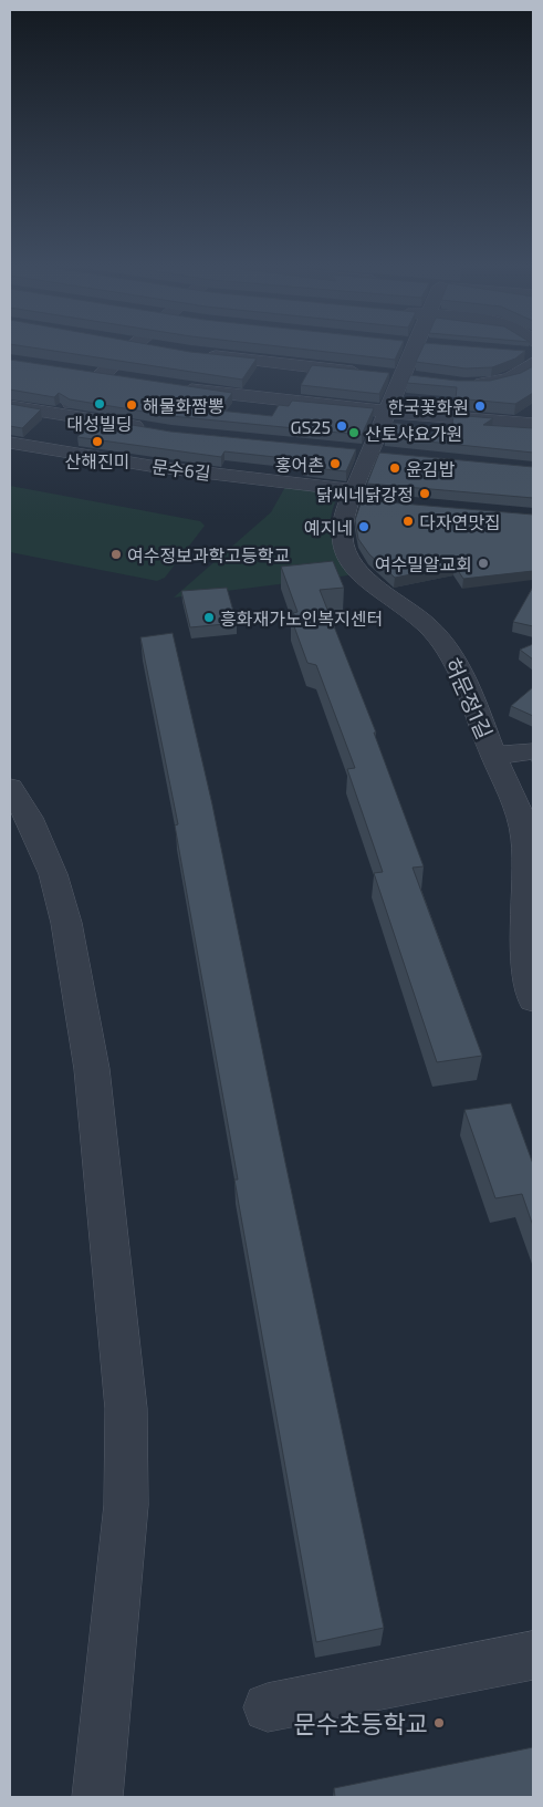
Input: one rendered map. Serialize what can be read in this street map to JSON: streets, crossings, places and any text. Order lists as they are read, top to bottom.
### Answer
{
  "streets": {
    "street": ["문수6길", "허문정1길"]
  },
  "crossings": [
    ["문수6길", "허문정1길"]
  ],
  "places": [
    "대성빌딩",
    "해물화짬뽕",
    "한국꽃화원",
    "GS25",
    "산토샤요가원",
    "산해진미",
    "홍어촌",
    "윤김밥",
    "닭씨네닭강정",
    "다자연맛집",
    "예지네",
    "여수정보과학고등학교",
    "여수밀알교회",
    "흥화재가노인복지센터",
    "문수초등학교"
  ]
}
